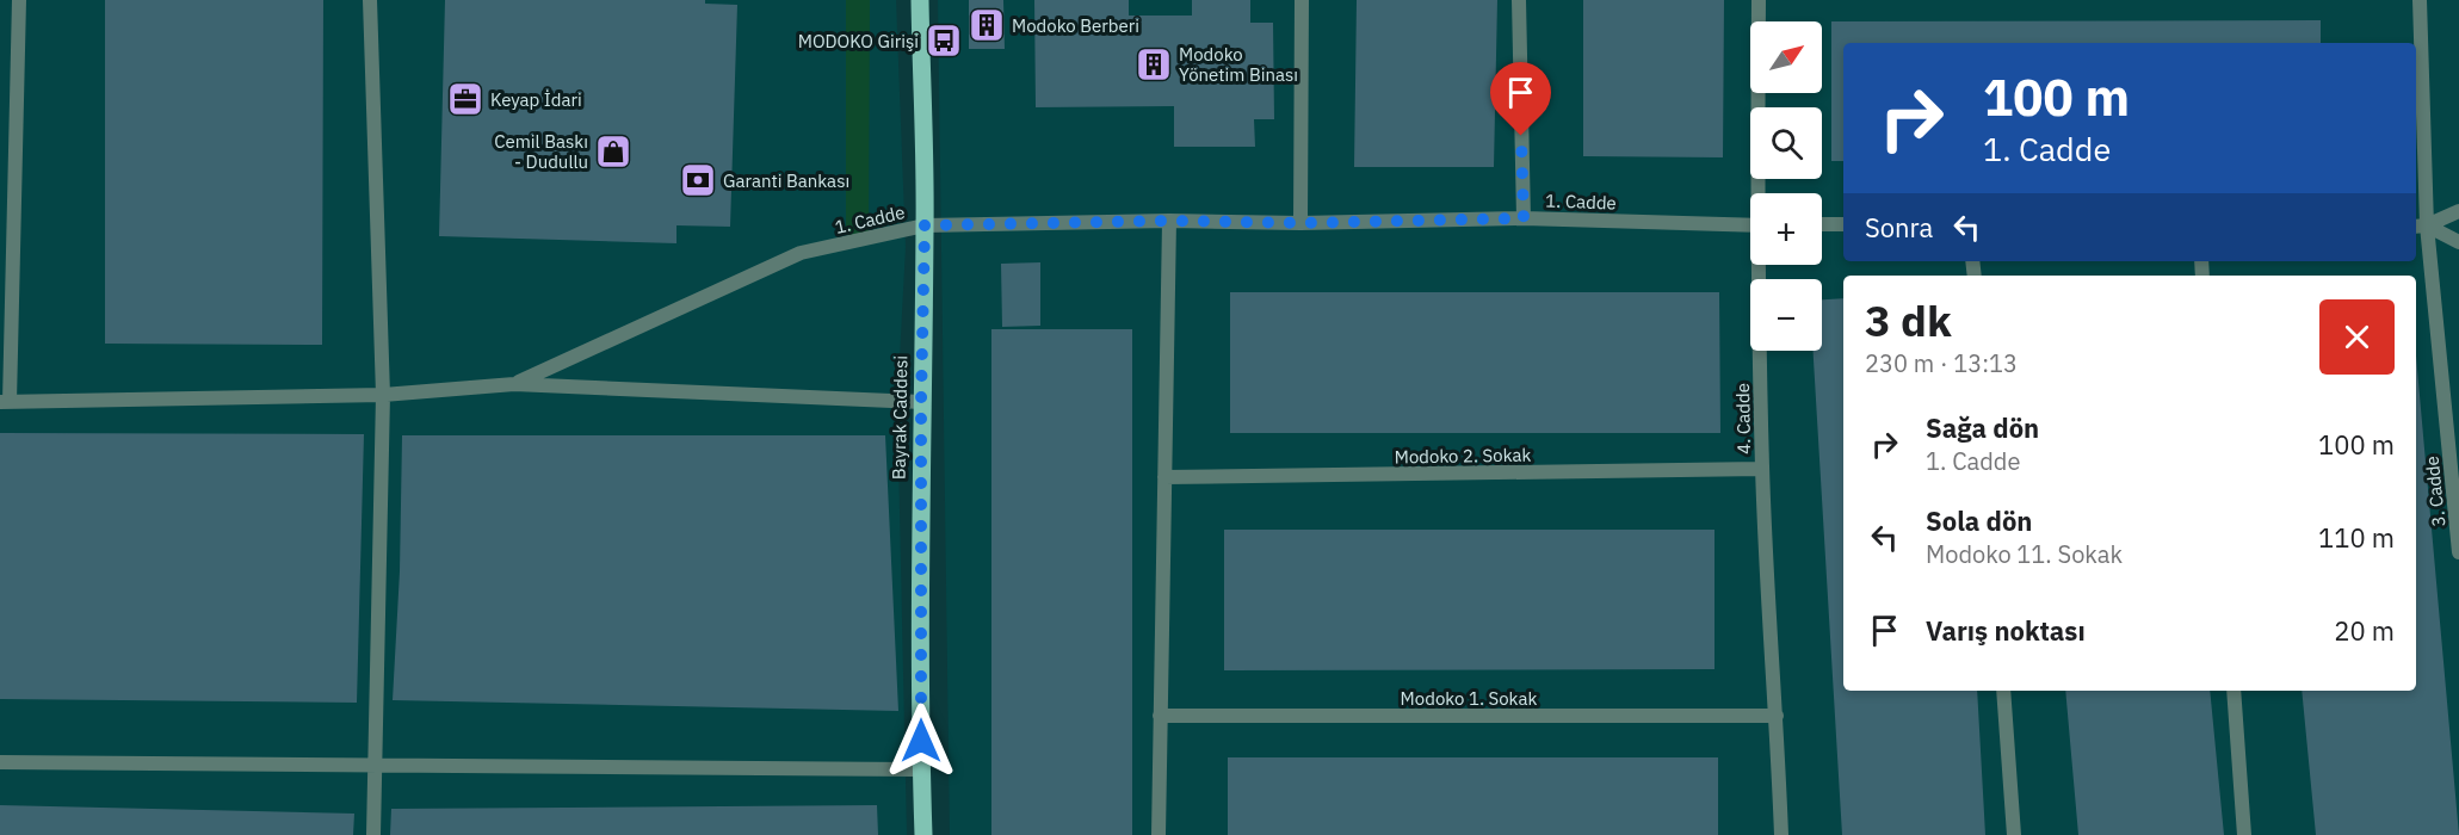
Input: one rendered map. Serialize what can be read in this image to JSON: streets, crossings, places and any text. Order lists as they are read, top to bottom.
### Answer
{
  "streets": {
    "main road": ["Bayrak Caddesi"],
    "street": [
      "1. Cadde",
      "4. Cadde",
      "Modoko 2. Sokak",
      "3. Cadde",
      "Modoko 1. Sokak"
    ]
  },
  "crossings": [
    ["1. Cadde", "Bayrak Caddesi"],
    ["4. Cadde", "Modoko 2. Sokak"],
    ["4. Cadde", "Modoko 1. Sokak"]
  ],
  "places": {
    "building": ["Modoko Berberi", "Modoko Yönetim Binası"],
    "bus stop": ["MODOKO Girişi"],
    "office": ["Keyap İdari"],
    "shop": ["Cemil Baskı - Dudullu"],
    "bank": ["Garanti Bankası"]
  },
  "north": "top right",
  "page": {
    "map_buttons": ["+", "−"],
    "turn": ["100 m", "1. Cadde"],
    "then": "Sonra",
    "heading": ["3 dk", "230 m · 13:13"],
    "list": [
      {
        "name": "Sağa dön",
        "note": "1. Cadde",
        "value": "100 m"
      },
      {
        "name": "Sola dön",
        "note": "Modoko 11. Sokak",
        "value": "110 m"
      },
      {
        "name": "Varış noktası",
        "value": "20 m"
      }
    ]
  }
}
